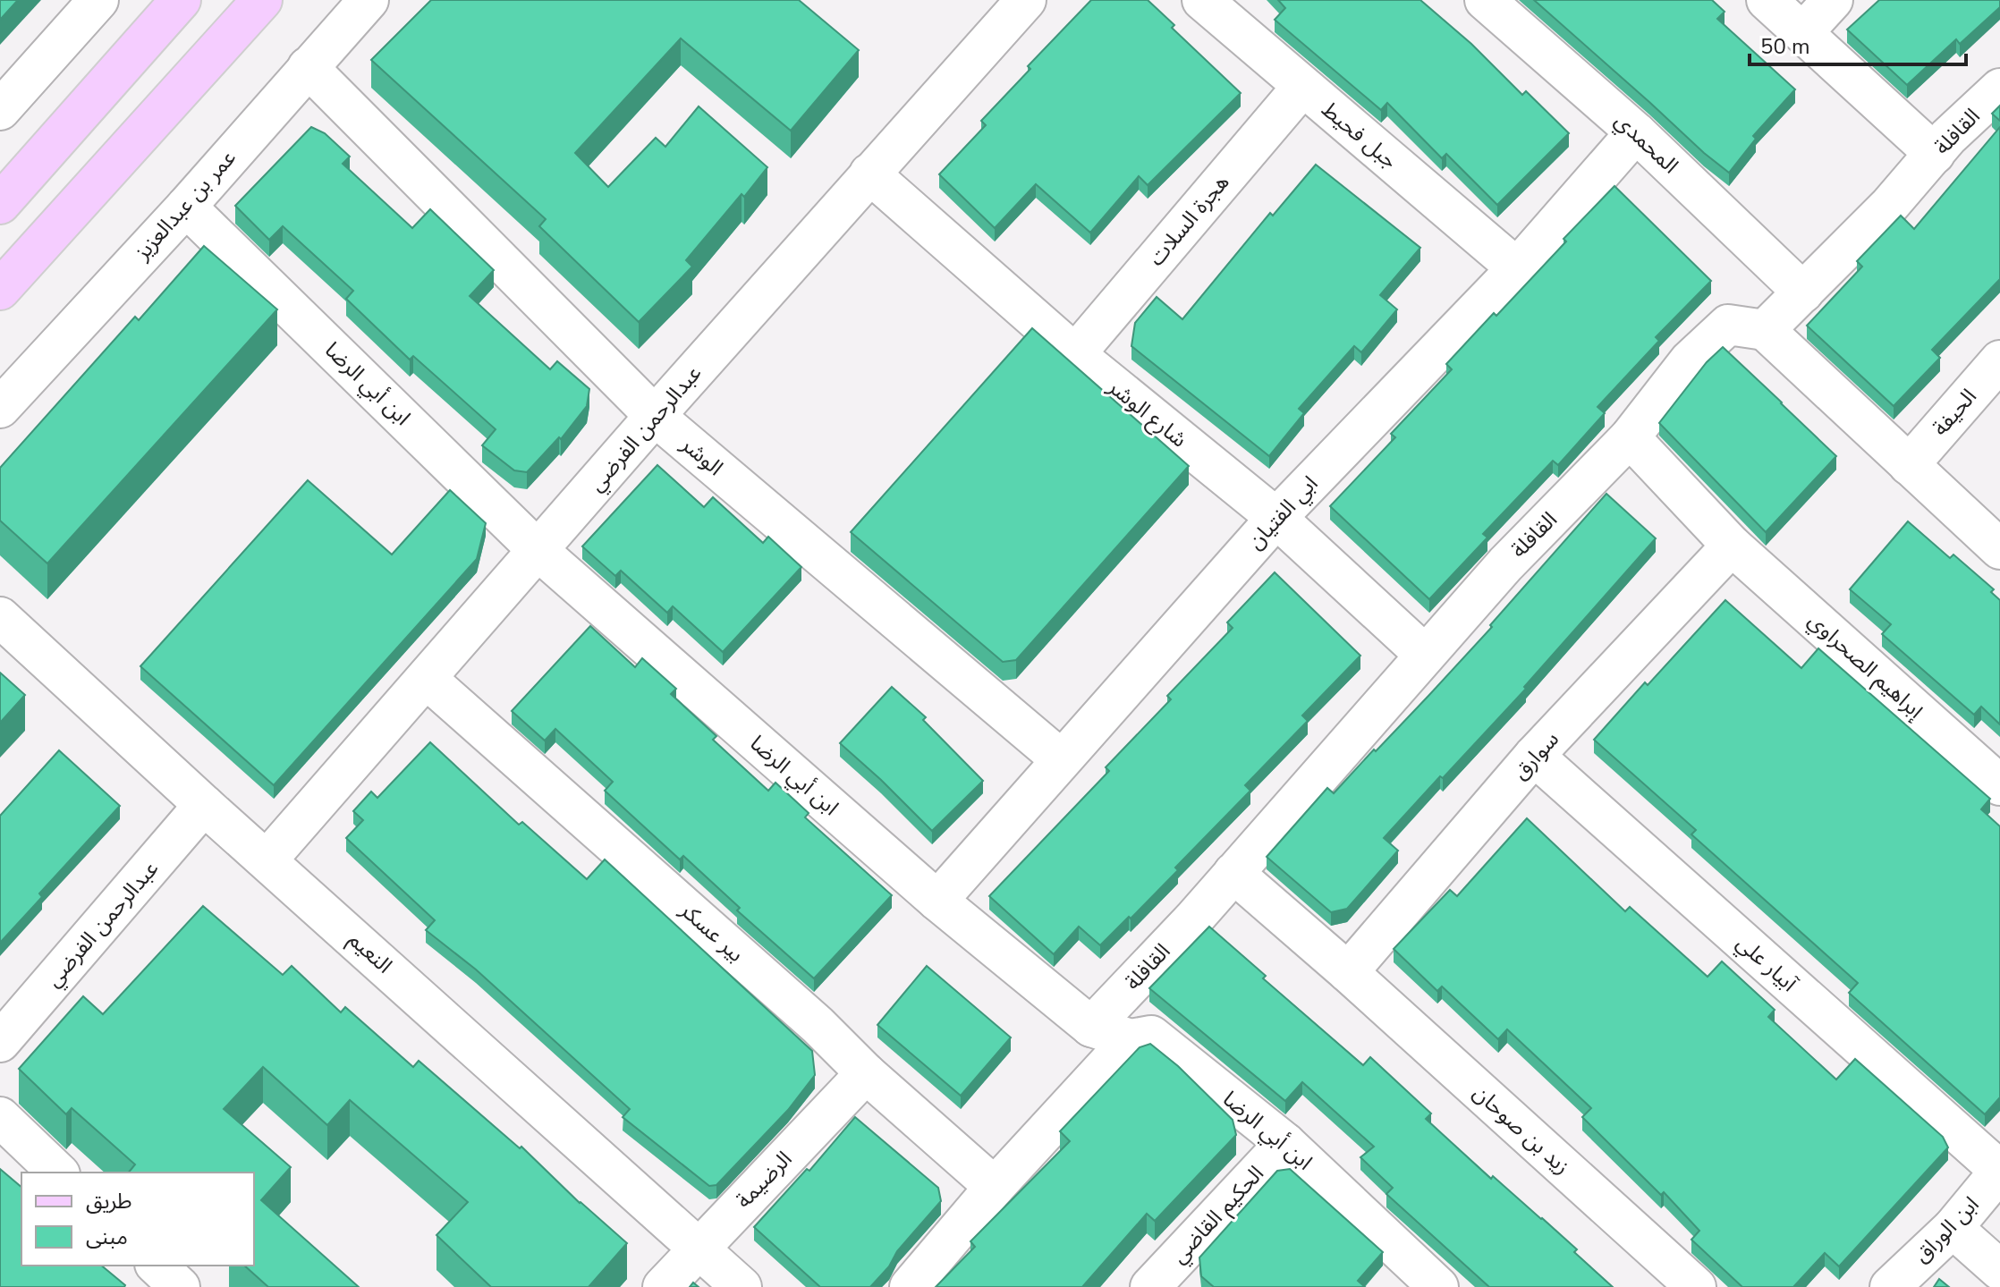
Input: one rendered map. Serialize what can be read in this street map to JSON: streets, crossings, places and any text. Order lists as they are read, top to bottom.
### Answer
{
  "streets": {
    "street": [
      "القافلة",
      "جبل فحيط",
      "المحمدي",
      "عمر بن عبدالعزيز",
      "هجرة السلات",
      "ابن أبي الرضا",
      "الحيفة",
      "شارع الوشر",
      "عبدالرحمن الفرضي",
      "الوشر",
      "ابي الفتيان",
      "إبراهيم الصحراوي",
      "سوارق",
      "بير عسكر",
      "النعيم",
      "آبيار علي",
      "زيد بن صوحان",
      "الرضيمة",
      "الحكيم القاضي",
      "ابن الوراق"
    ]
  },
  "crossings": [
    ["القافلة", "المحمدي"],
    ["القافلة", "ابن أبي الرضا"],
    ["القافلة", "شارع الوشر"],
    ["القافلة", "إبراهيم الصحراوي"],
    ["القافلة", "زيد بن صوحان"],
    ["جبل فحيط", "هجرة السلات"],
    ["جبل فحيط", "ابي الفتيان"],
    ["المحمدي", "ابي الفتيان"],
    ["عمر بن عبدالعزيز", "ابن أبي الرضا"],
    ["عمر بن عبدالعزيز", "الوشر"],
    ["هجرة السلات", "شارع الوشر"],
    ["ابن أبي الرضا", "عبدالرحمن الفرضي"],
    ["ابن أبي الرضا", "ابي الفتيان"],
    ["ابن أبي الرضا", "الحكيم القاضي"],
    ["شارع الوشر", "عبدالرحمن الفرضي"],
    ["شارع الوشر", "ابي الفتيان"],
    ["عبدالرحمن الفرضي", "الوشر"],
    ["عبدالرحمن الفرضي", "بير عسكر"],
    ["عبدالرحمن الفرضي", "النعيم"],
    ["الوشر", "ابي الفتيان"],
    ["إبراهيم الصحراوي", "سوارق"],
    ["سوارق", "آبيار علي"],
    ["سوارق", "زيد بن صوحان"],
    ["بير عسكر", "الرضيمة"],
    ["النعيم", "الرضيمة"],
    ["آبيار علي", "ابن الوراق"]
  ],
  "legend": ["طريق", "مبنى"],
  "scale_bar": "50 m"
}
